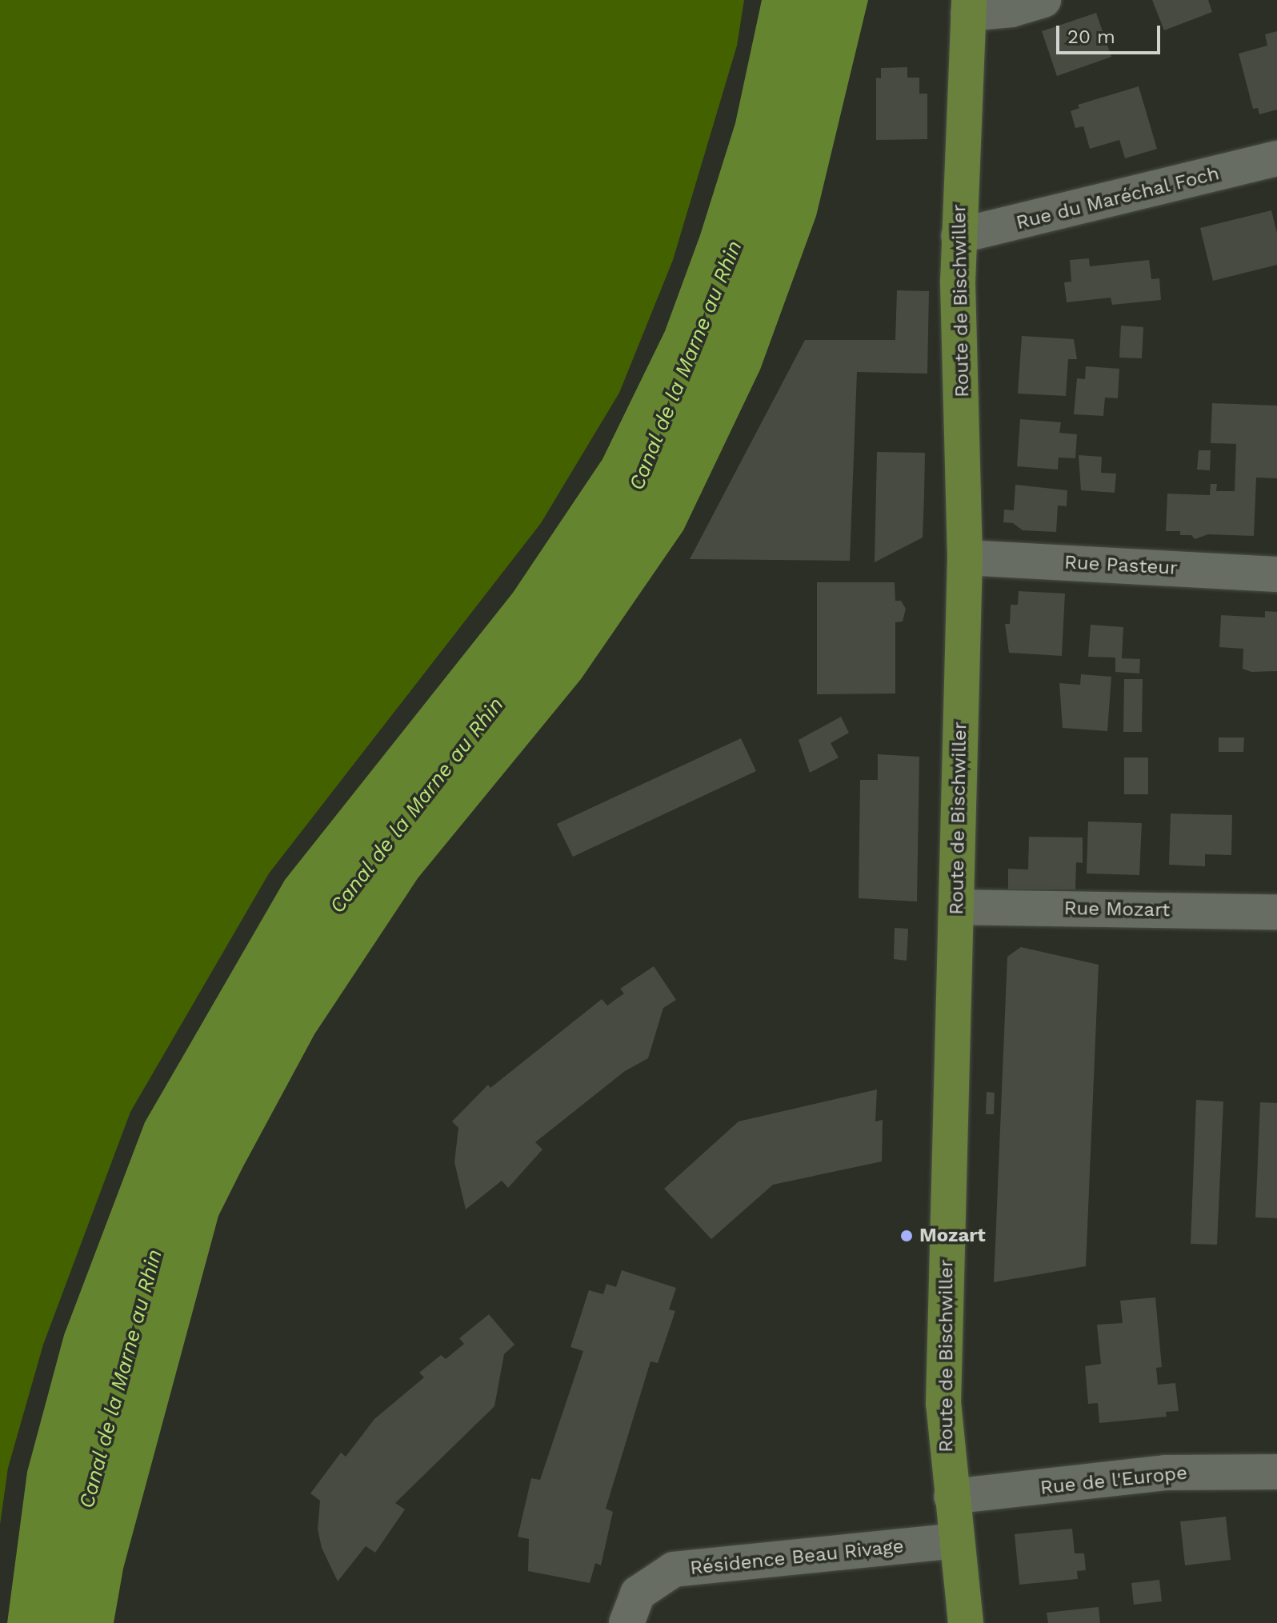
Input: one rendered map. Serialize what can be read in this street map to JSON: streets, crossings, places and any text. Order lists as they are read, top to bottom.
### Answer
{
  "streets": {
    "main road": ["Route de Bischwiller"],
    "street": [
      "Rue du Maréchal Foch",
      "Rue Pasteur",
      "Rue Mozart",
      "Rue de l'Europe",
      "Résidence Beau Rivage"
    ]
  },
  "crossings": [
    ["Rue du Maréchal Foch", "Route de Bischwiller"],
    ["Route de Bischwiller", "Rue Pasteur"],
    ["Route de Bischwiller", "Rue Mozart"],
    ["Route de Bischwiller", "Rue de l'Europe"],
    ["Route de Bischwiller", "Résidence Beau Rivage"]
  ],
  "water": ["Canal de la Marne au Rhin"],
  "places": ["Mozart"],
  "scale_bar": "20 m"
}
